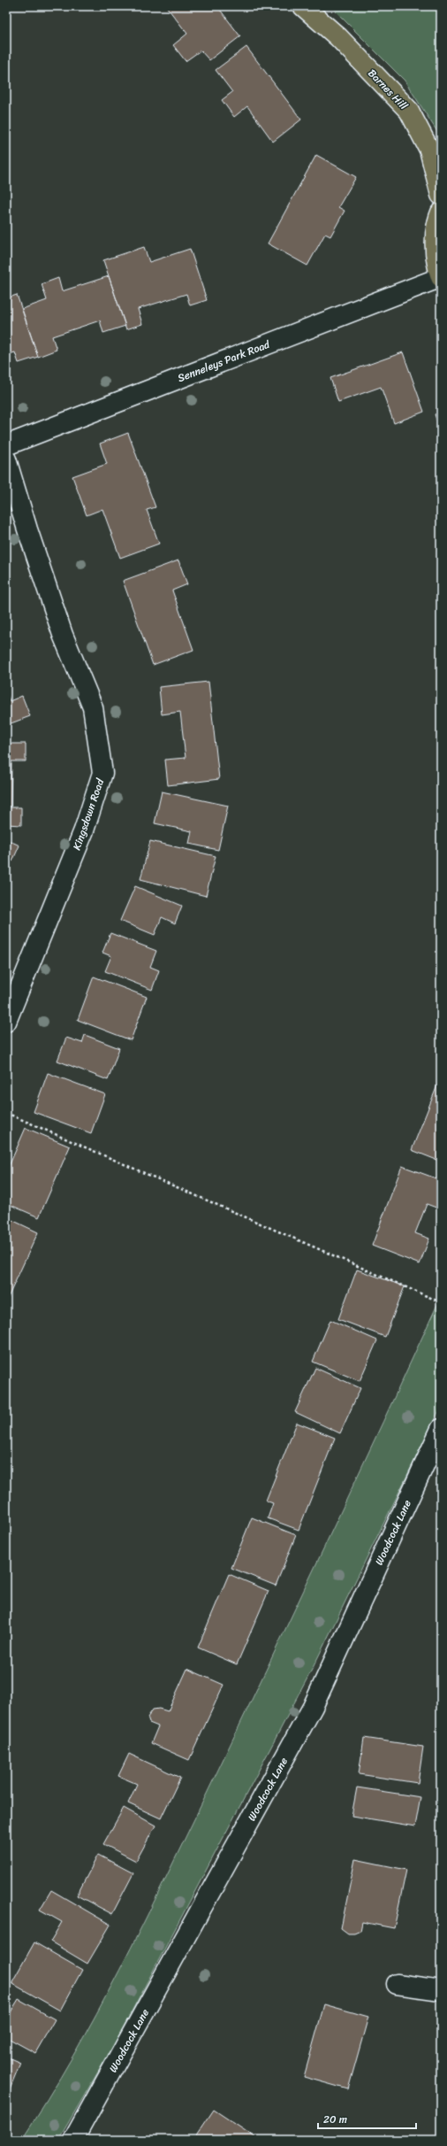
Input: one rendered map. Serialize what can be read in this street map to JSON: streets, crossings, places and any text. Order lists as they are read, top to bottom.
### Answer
{
  "streets": {
    "main road": ["Barnes Hill"],
    "street": ["Senneleys Park Road", "Kingsdown Road", "Woodcock Lane"]
  },
  "scale_bar": "20 m"
}
